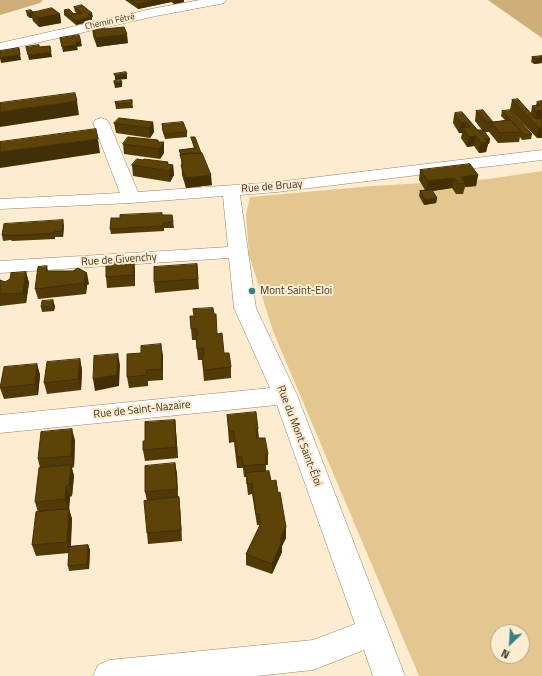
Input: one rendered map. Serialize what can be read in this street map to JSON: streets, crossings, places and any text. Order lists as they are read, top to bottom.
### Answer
{
  "streets": {
    "street": [
      "Chemin Fétré",
      "Rue de Bruay",
      "Rue de Givenchy",
      "Rue de Saint-Nazaire",
      "Rue du Mont Saint-Éloi"
    ]
  },
  "crossings": [
    ["Rue de Bruay", "Rue du Mont Saint-Éloi"],
    ["Rue de Givenchy", "Rue du Mont Saint-Éloi"],
    ["Rue de Saint-Nazaire", "Rue du Mont Saint-Éloi"]
  ],
  "places": ["Mont Saint-Eloi"],
  "north": "bottom left"
}
